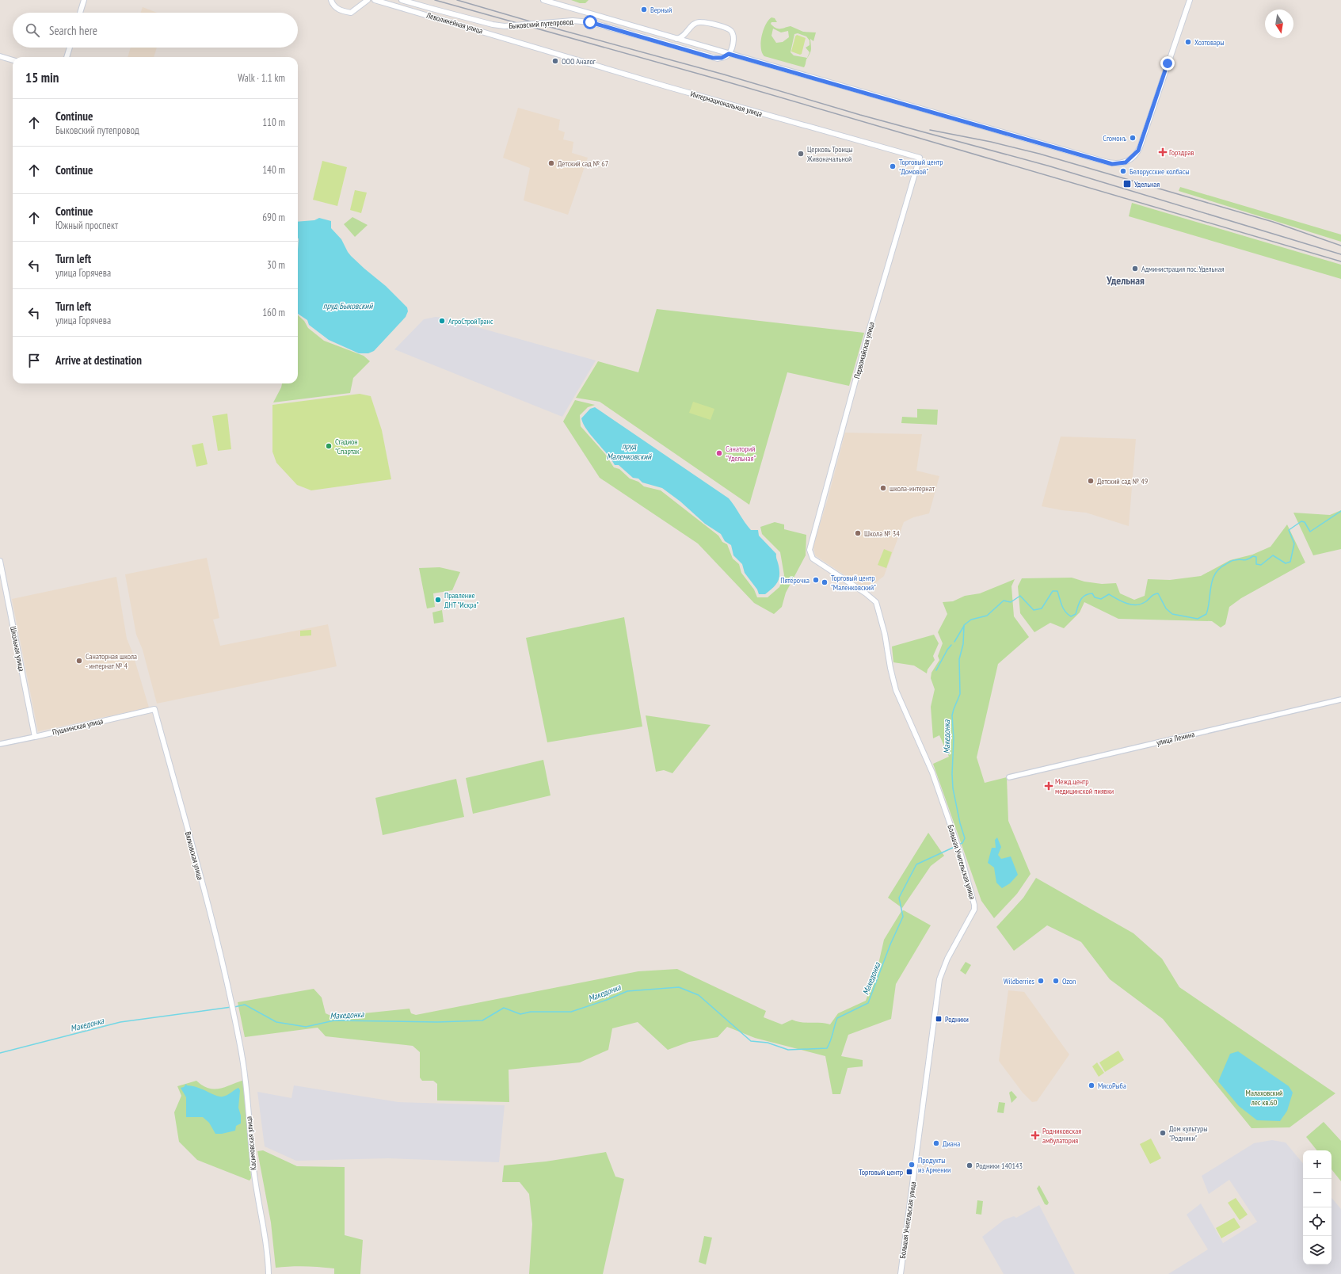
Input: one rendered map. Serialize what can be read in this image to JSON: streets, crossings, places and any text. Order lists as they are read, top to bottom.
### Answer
{
  "streets": {
    "main road": [
      "Леволинейная улица",
      "Быковский путепровод",
      "Интернациональная улица",
      "Первомайская улица",
      "Школьная улица",
      "Пушкинская улица",
      "Вялковская улица",
      "Большая Учительская улица",
      "Касимовская улица"
    ],
    "street": ["улица Ленина"]
  },
  "crossings": [
    ["Леволинейная улица", "Интернациональная улица"],
    ["Интернациональная улица", "Первомайская улица"],
    ["Первомайская улица", "Большая Учительская улица"],
    ["Школьная улица", "Пушкинская улица"],
    ["Пушкинская улица", "Вялковская улица"],
    ["Вялковская улица", "Касимовская улица"]
  ],
  "districts": ["Удельная"],
  "water": ["пруд Быковский", "пруд Маленковский", "Македонка"],
  "parks": ["Малаховский лес кв.60"],
  "places": {
    "other": [
      "Верный",
      "Хозтовары",
      "ООО Аналог",
      "Сгомонъ",
      "Церковь Троицы Живоначальной",
      "Детский сад № 67",
      "Торговый центр \"Домовой\"",
      "Белорусские колбасы",
      "Администрация пос. Удельная",
      "АгроСтройТранс",
      "Стадион \"Спартак\"",
      "Санаторий \"Удельная\"",
      "Детский сад № 49",
      "школа-интернат",
      "Школа № 34",
      "Пятёрочка",
      "Торговый центр \"Маленковский\"",
      "Правление ДНТ \"Искра\"",
      "Санаторная школа - интернат № 4",
      "Wildberries",
      "Ozon",
      "МясоРыба",
      "Дом культуры \"Родники\"",
      "Диана",
      "Продукты из Армении",
      "Родники 140143"
    ],
    "health": ["Горздрав", "Межд.центр медицинской пиявки", "Родниковская амбулатория"],
    "transit": ["Удельная", "Родники", "Торговый центр"]
  },
  "north": "bottom",
  "page": {
    "search": "Search here",
    "heading": ["15 min", "Walk · 1.1 km"],
    "list": [
      ["Continue", "Быковский путепровод", "110 m"],
      ["Continue", "140 m"],
      ["Continue", "Южный проспект", "690 m"],
      ["Turn left", "улица Горячева", "30 m"],
      ["Turn left", "улица Горячева", "160 m"],
      "Arrive at destination"
    ],
    "map_buttons": ["+", "−"]
  }
}
